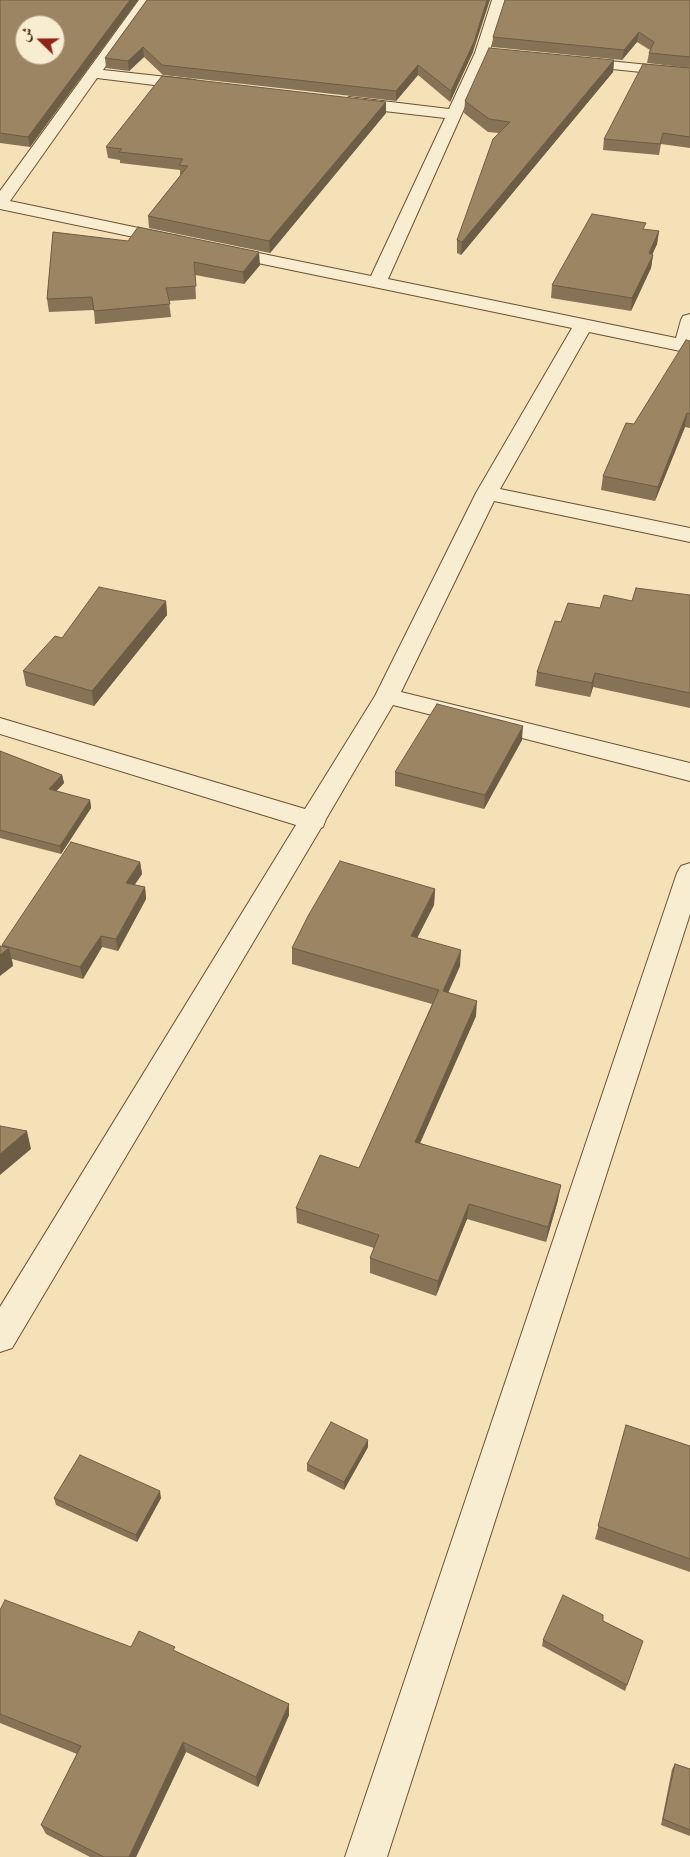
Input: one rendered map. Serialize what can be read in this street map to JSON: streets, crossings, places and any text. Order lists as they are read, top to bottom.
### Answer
{
  "north": "left"
}
